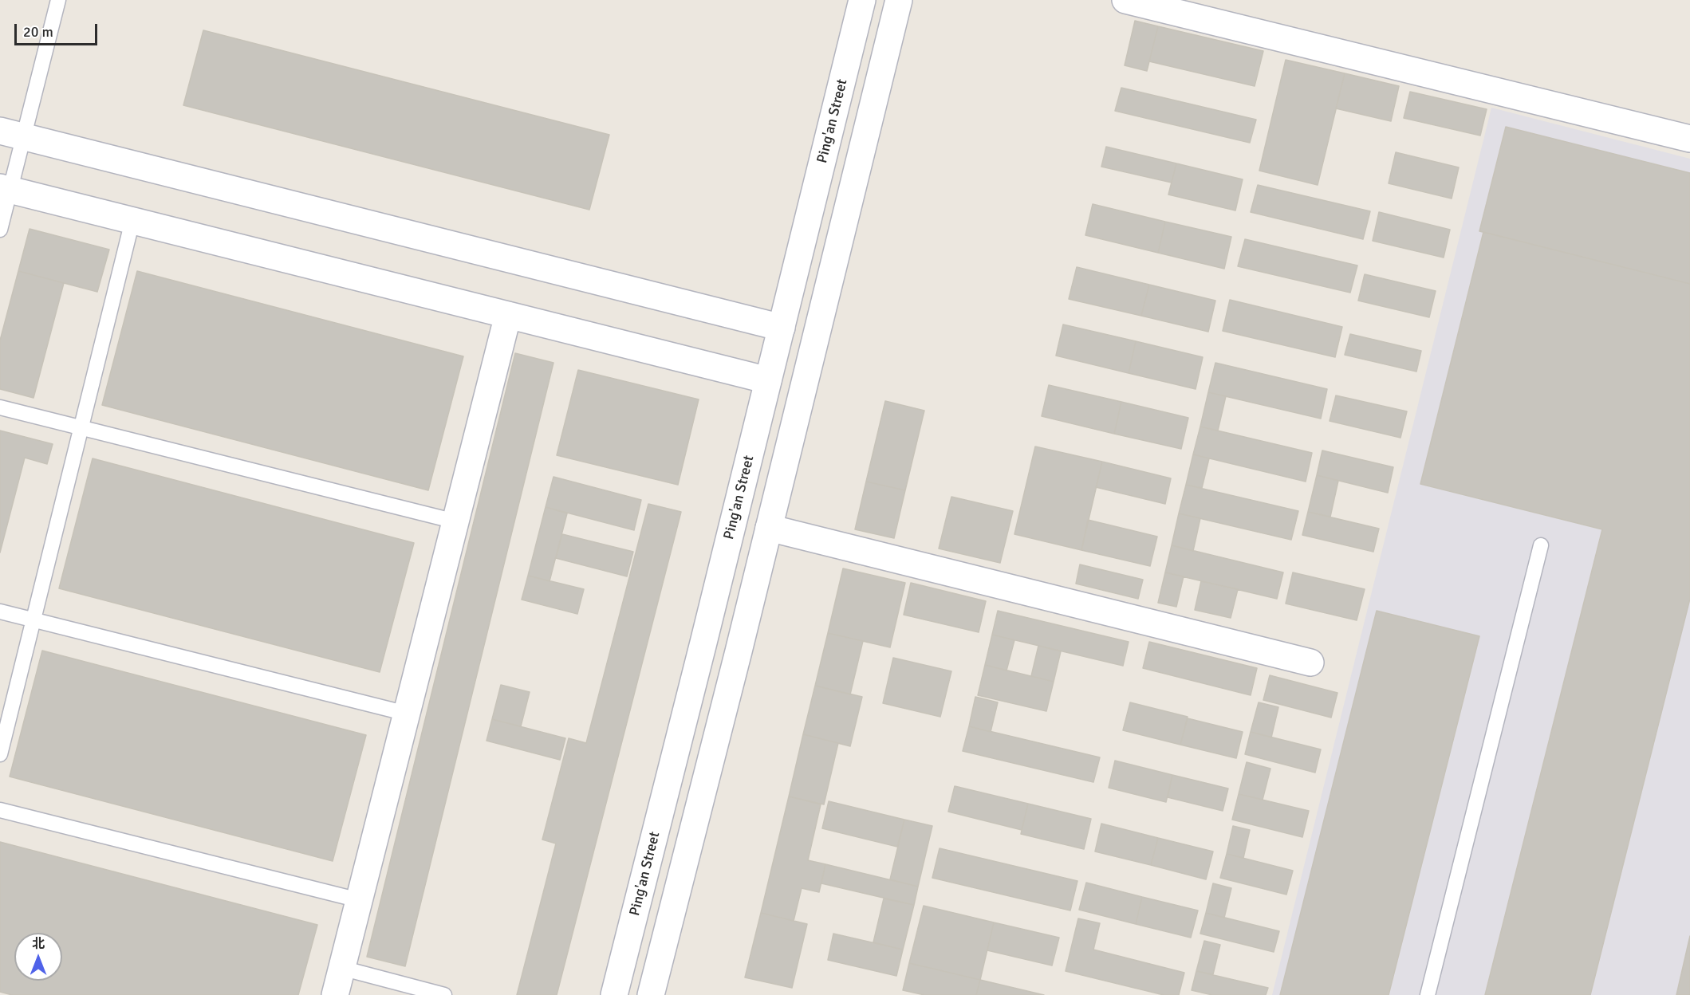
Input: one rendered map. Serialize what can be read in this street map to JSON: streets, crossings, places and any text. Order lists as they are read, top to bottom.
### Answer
{
  "streets": {
    "street": ["Ping'an Street"]
  },
  "scale_bar": "20 m",
  "north": "top"
}
